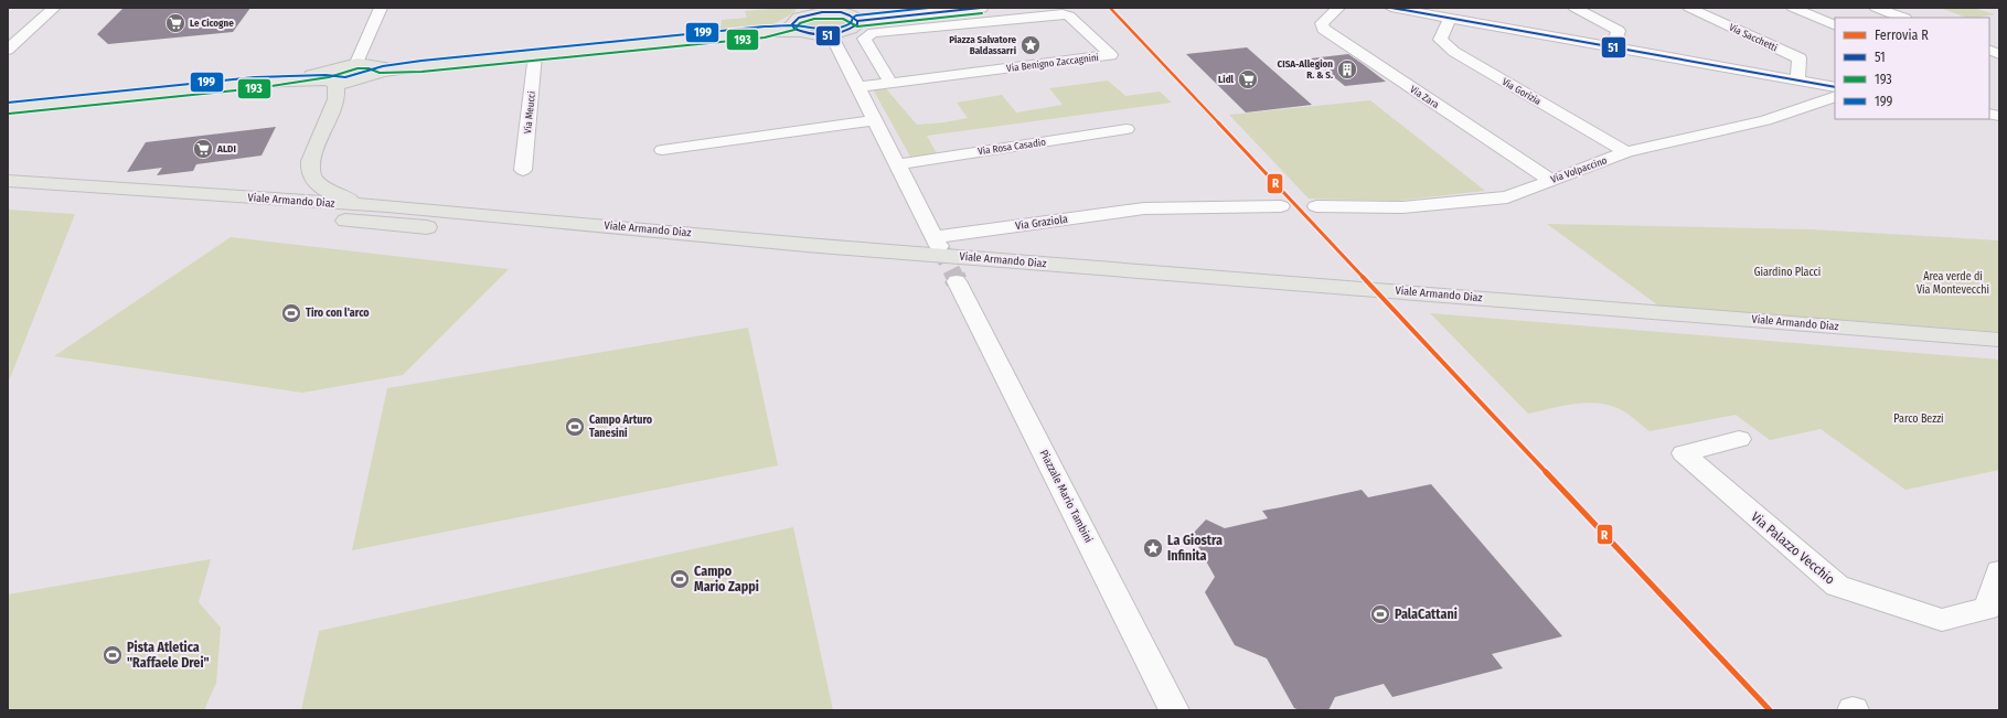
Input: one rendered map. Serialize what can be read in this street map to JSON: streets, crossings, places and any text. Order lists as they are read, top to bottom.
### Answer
{
  "streets": {
    "main road": ["Viale Armando Diaz"],
    "street": [
      "Via Sacchetti",
      "Via Benigno Zaccagnini",
      "Via Gorizia",
      "Via Zara",
      "Via Meucci",
      "Via Rosa Casadio",
      "Via Volpaccino",
      "Via Graziola",
      "Piazzale Mario Tambini",
      "Via Palazzo Vecchio"
    ]
  },
  "crossings": [
    ["Via Benigno Zaccagnini", "Via Graziola"],
    ["Via Gorizia", "Via Volpaccino"],
    ["Via Zara", "Via Volpaccino"],
    ["Via Rosa Casadio", "Via Graziola"]
  ],
  "parks": ["Giardino Placci", "Area verde di Via Montevecchi", "Parco Bezzi"],
  "places": {
    "supermarket": ["Le Cicogne", "Lidl", "ALDI"],
    "place": ["Piazza Salvatore Baldassarri", "La Giostra Infinita"],
    "building": ["CISA-Allegion R. & S."],
    "sports": [
      "Tiro con l'arco",
      "Campo Arturo Tanesini",
      "Campo Mario Zappi",
      "PalaCattani",
      "Pista Atletica \"Raffaele Drei\""
    ]
  },
  "lines": [
    "rail line R",
    "transit line 51",
    "transit line 199",
    "transit line 193"
  ],
  "legend": [
    "Ferrovia R",
    "51",
    "193",
    "199"
  ]
}
